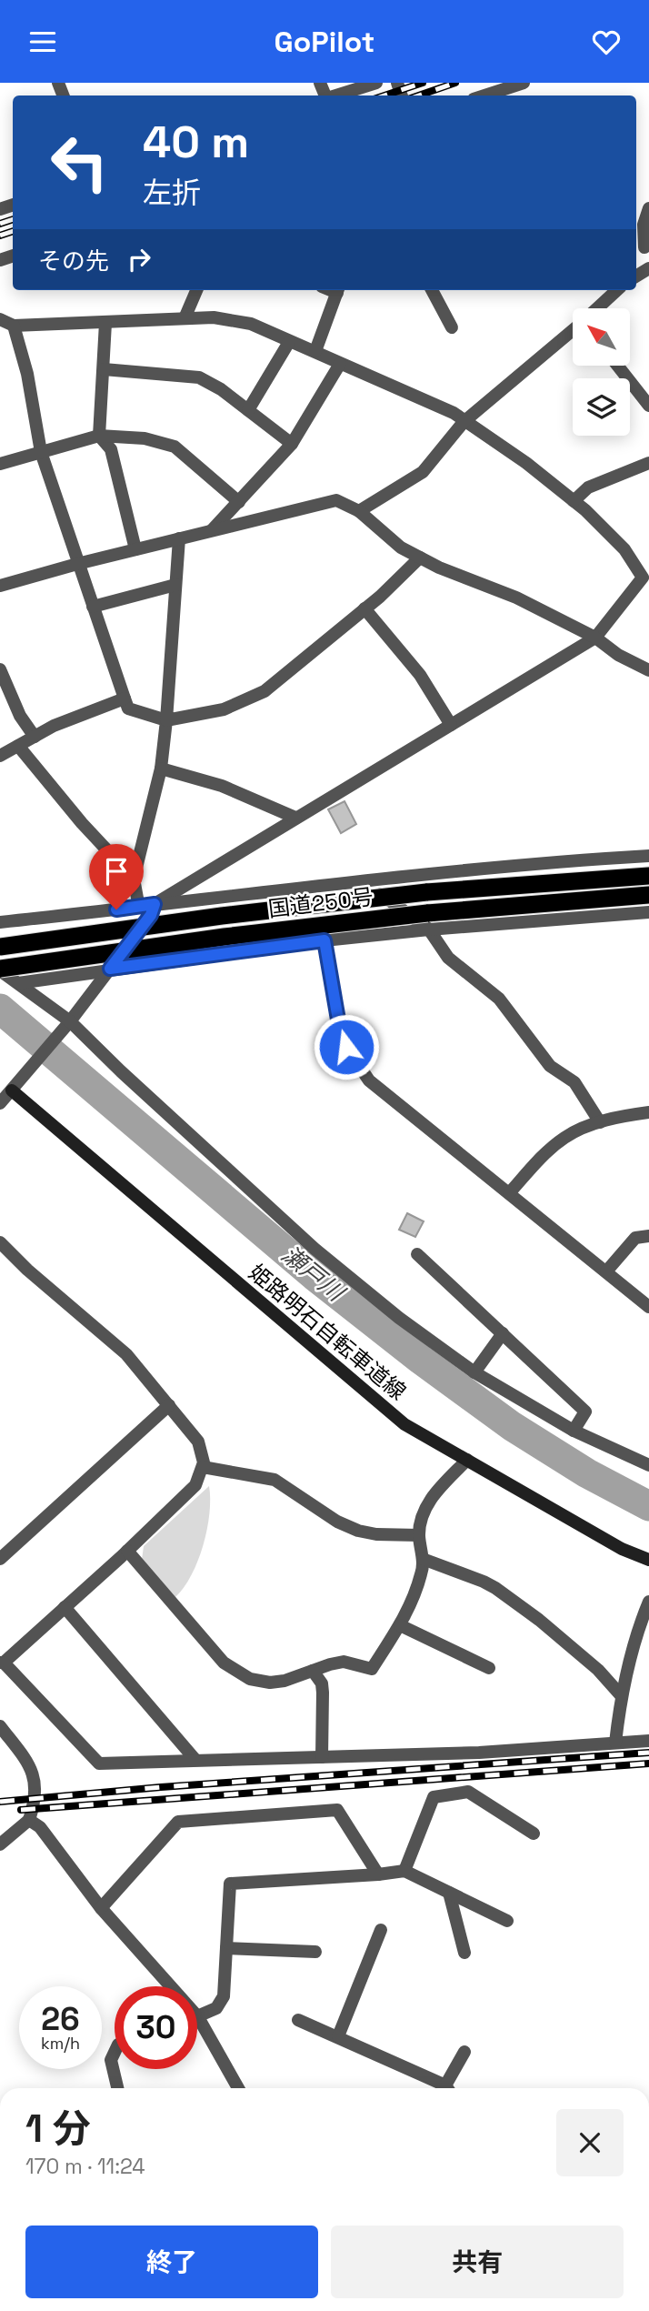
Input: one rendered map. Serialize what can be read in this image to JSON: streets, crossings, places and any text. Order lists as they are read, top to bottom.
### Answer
{
  "streets": {
    "highway": ["国道250号"],
    "main road": ["姫路明石自転車道線"]
  },
  "water": ["瀬戸川"],
  "north": "top left",
  "page": {
    "header": "GoPilot",
    "turn": ["40 m", "左折"],
    "then": "その先",
    "speed": "26 km/h",
    "limit": "30",
    "heading": ["1 分", "170 m · 11:24"],
    "buttons": ["終了", "共有"]
  }
}
